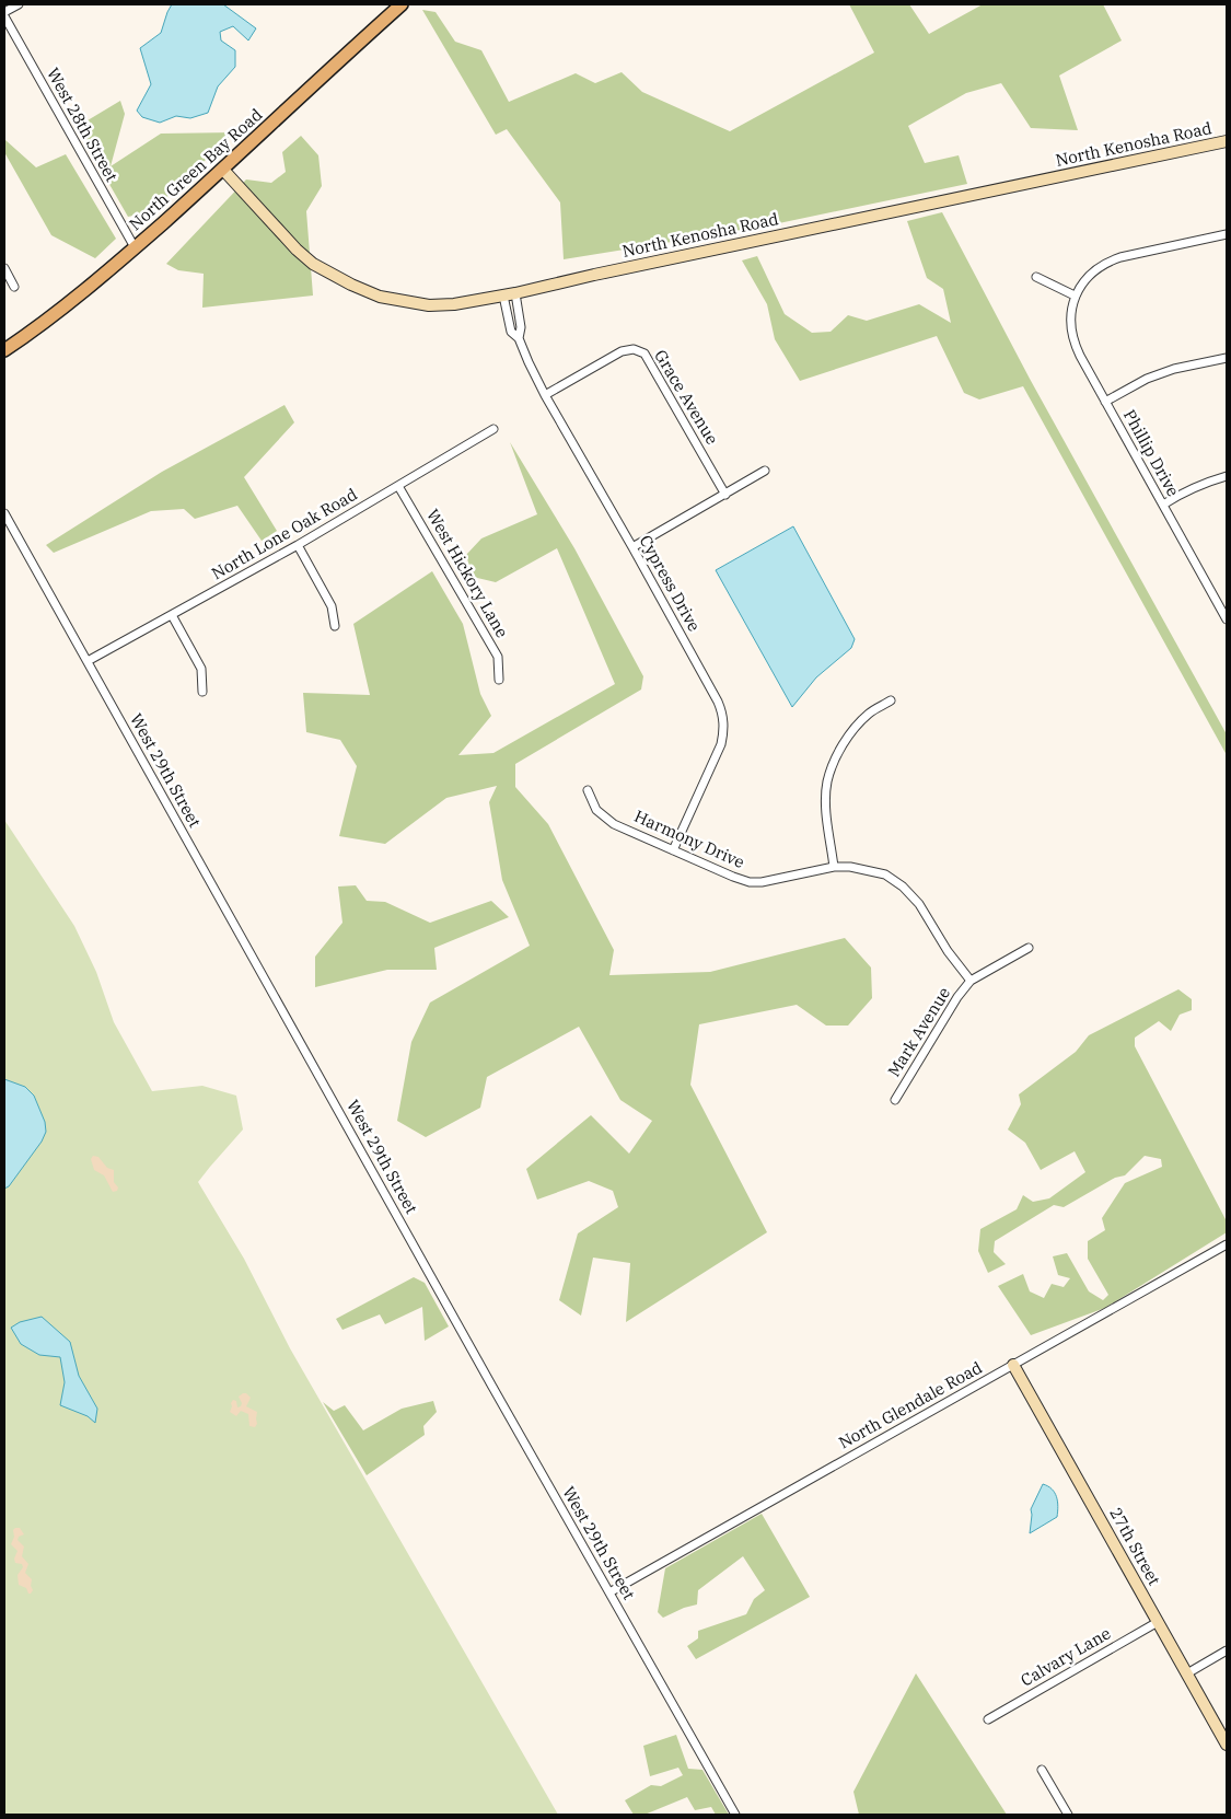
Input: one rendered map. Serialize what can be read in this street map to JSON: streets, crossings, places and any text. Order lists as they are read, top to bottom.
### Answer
{
  "streets": {
    "main road": ["North Green Bay Road"],
    "street": [
      "West 28th Street",
      "North Kenosha Road",
      "Grace Avenue",
      "Phillip Drive",
      "North Lone Oak Road",
      "West Hickory Lane",
      "Cypress Drive",
      "West 29th Street",
      "Harmony Drive",
      "Mark Avenue",
      "North Glendale Road",
      "27th Street",
      "Calvary Lane"
    ]
  },
  "crossings": [
    ["West 28th Street", "North Green Bay Road"],
    ["North Kenosha Road", "North Green Bay Road"],
    ["North Kenosha Road", "Cypress Drive"],
    ["Grace Avenue", "Cypress Drive"],
    ["North Lone Oak Road", "West Hickory Lane"],
    ["North Lone Oak Road", "West 29th Street"],
    ["Cypress Drive", "Harmony Drive"],
    ["West 29th Street", "North Glendale Road"],
    ["Harmony Drive", "Mark Avenue"],
    ["North Glendale Road", "27th Street"],
    ["27th Street", "Calvary Lane"]
  ]
}
